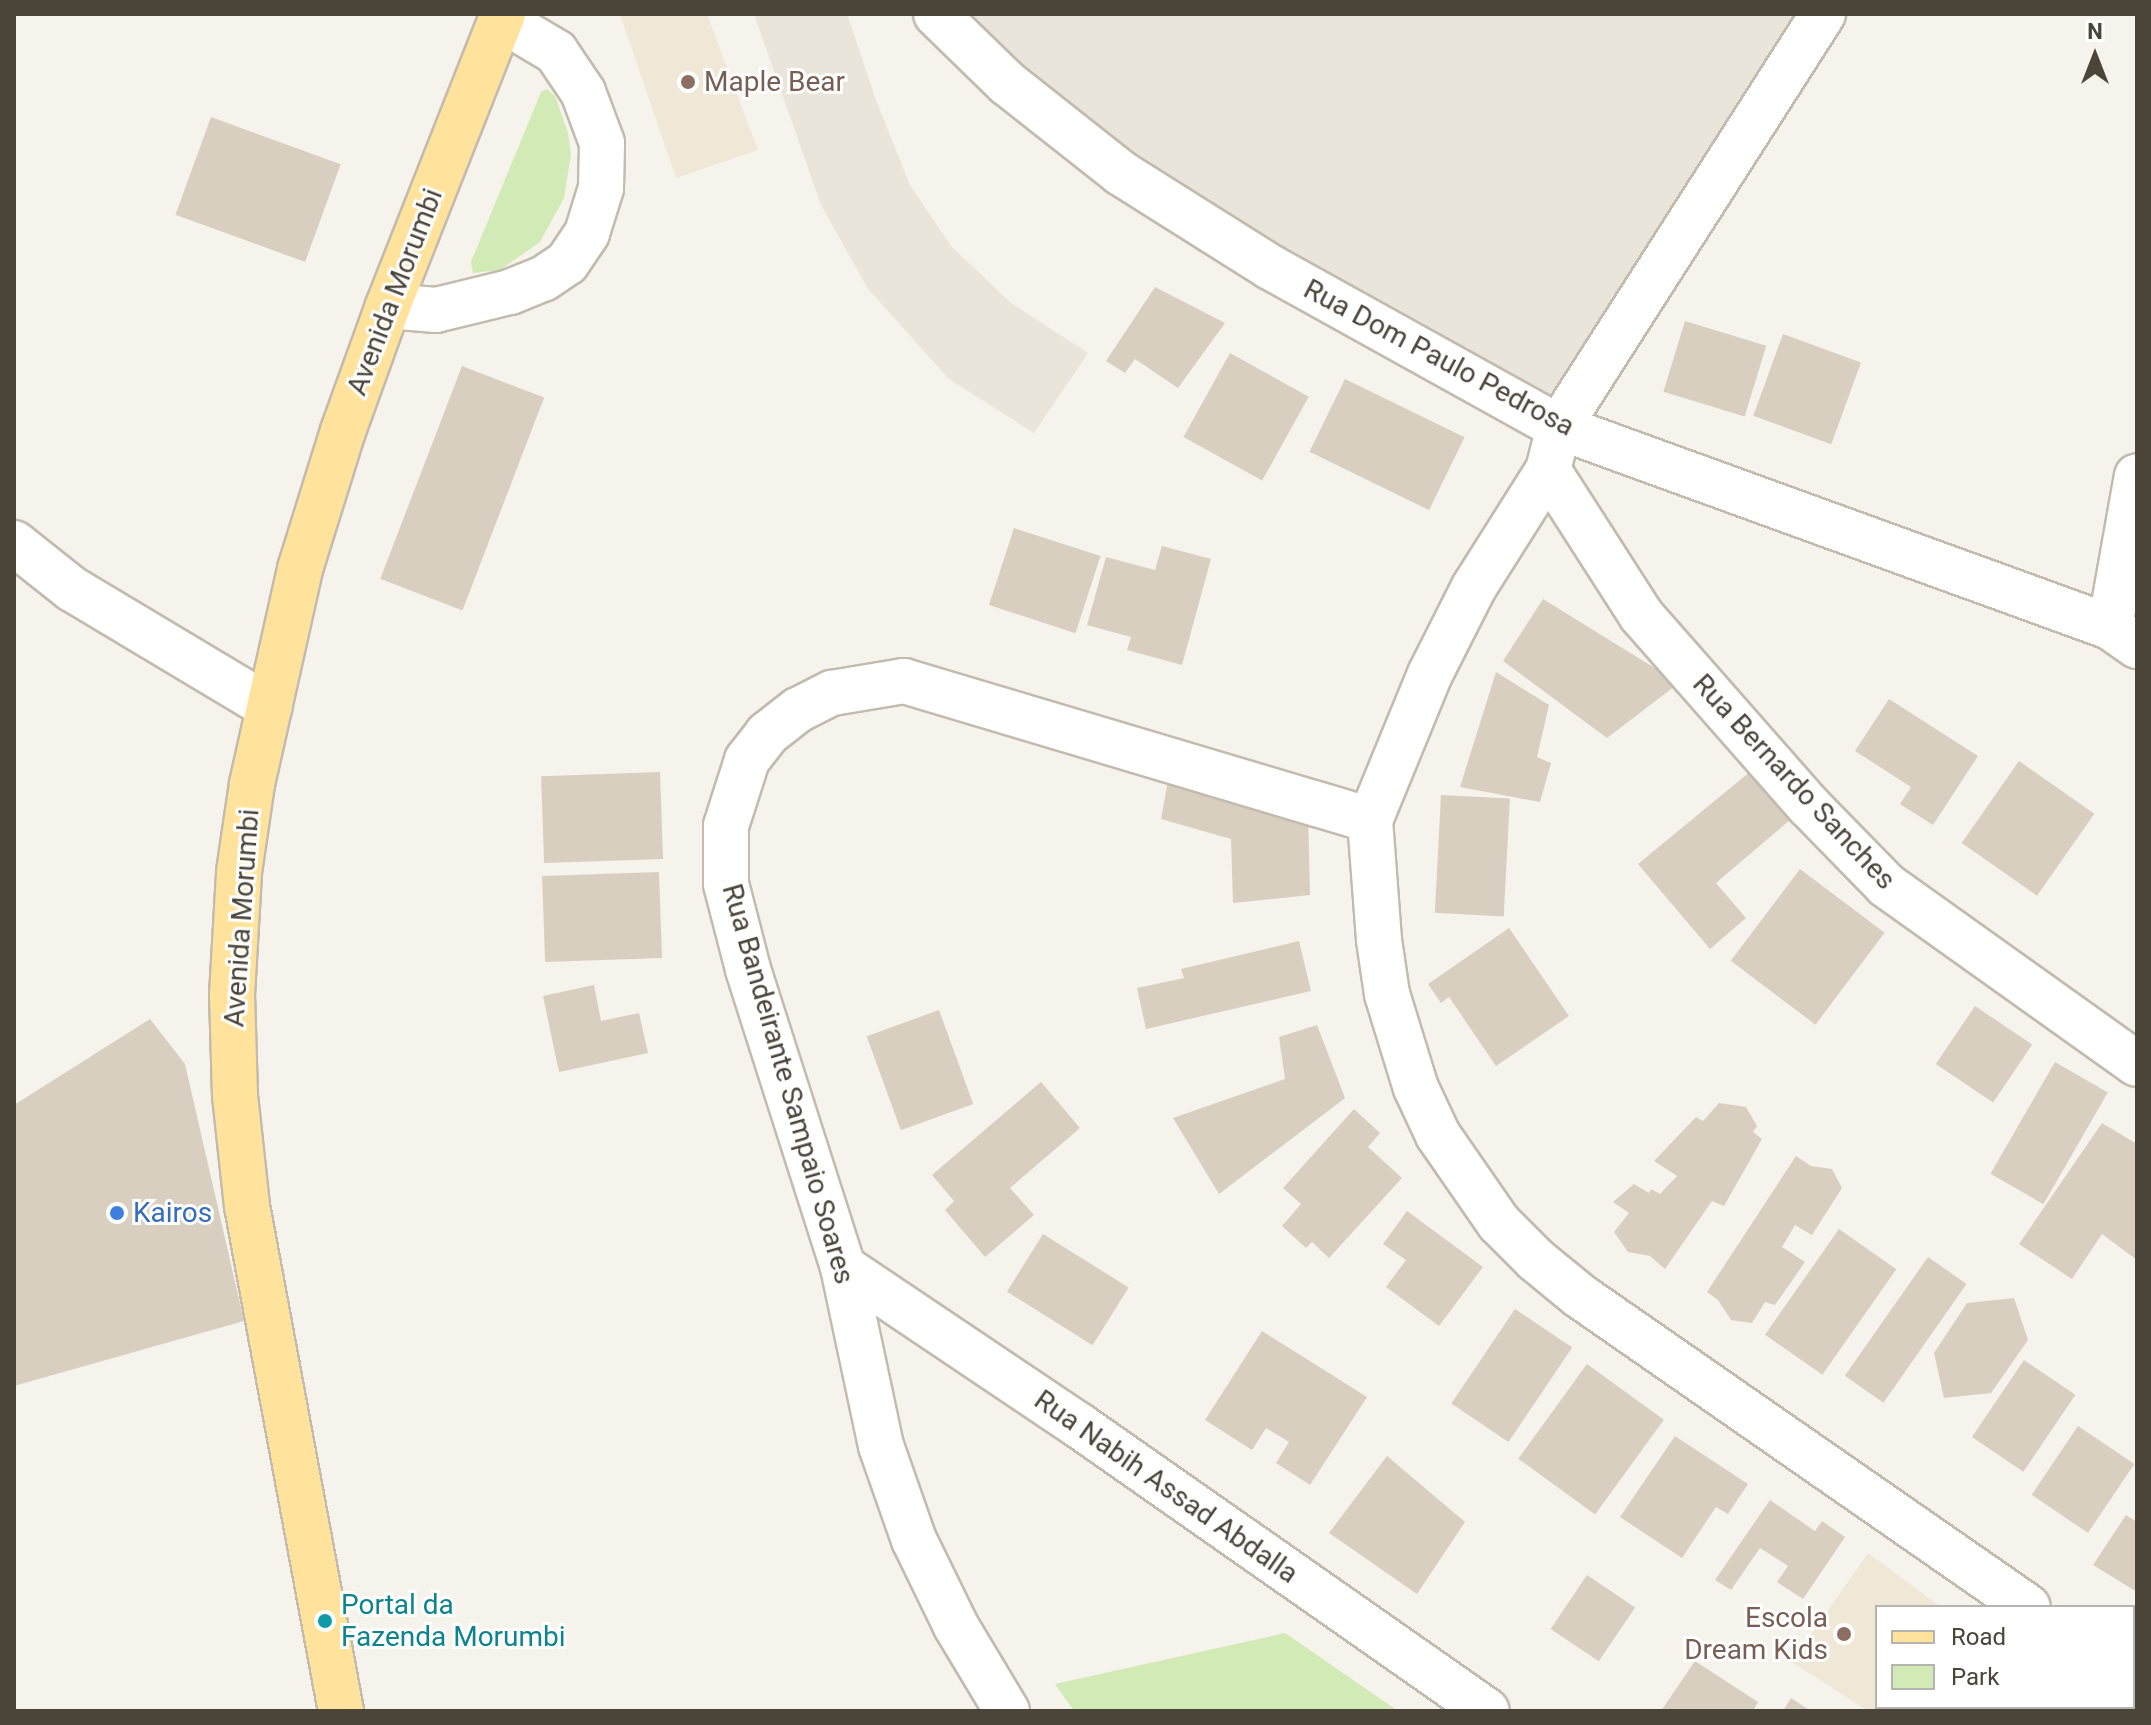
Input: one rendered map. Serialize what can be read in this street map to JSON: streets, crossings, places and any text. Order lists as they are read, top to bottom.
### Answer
{
  "streets": {
    "main road": ["Avenida Morumbi"],
    "street": [
      "Rua Dom Paulo Pedrosa",
      "Rua Bernardo Sanches",
      "Rua Bandeirante Sampaio Soares",
      "Rua Nabih Assad Abdalla"
    ]
  },
  "crossings": [
    ["Rua Bandeirante Sampaio Soares", "Rua Nabih Assad Abdalla"]
  ],
  "places": [
    "Maple Bear",
    "Kairos",
    "Portal da Fazenda Morumbi",
    "Escola Dream Kids"
  ],
  "legend": ["Road", "Park"],
  "north": "top"
}
